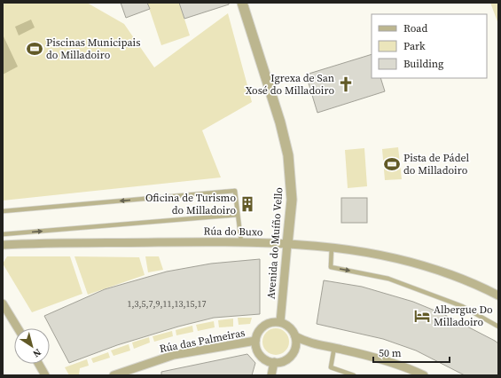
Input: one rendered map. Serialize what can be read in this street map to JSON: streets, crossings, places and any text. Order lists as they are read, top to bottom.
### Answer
{
  "streets": {
    "street": ["Rúa do Buxo", "Avenida do Muíño Vello", "Rúa das Palmeiras"]
  },
  "crossings": [
    ["Rúa do Buxo", "Avenida do Muíño Vello"],
    ["Avenida do Muíño Vello", "Rúa das Palmeiras"]
  ],
  "places": {
    "sports": ["Piscinas Municipais do Milladoiro", "Pista de Pádel do Milladoiro"],
    "church": ["Igrexa de San Xosé do Milladoiro"],
    "building": ["Oficina de Turismo do Milladoiro"],
    "hotel": ["Albergue Do Milladoiro"]
  },
  "house_numbers": ["1,3,5,7,9,11,13,15,17"],
  "legend": ["Road", "Park", "Building"],
  "scale_bar": "50 m",
  "north": "bottom right"
}
